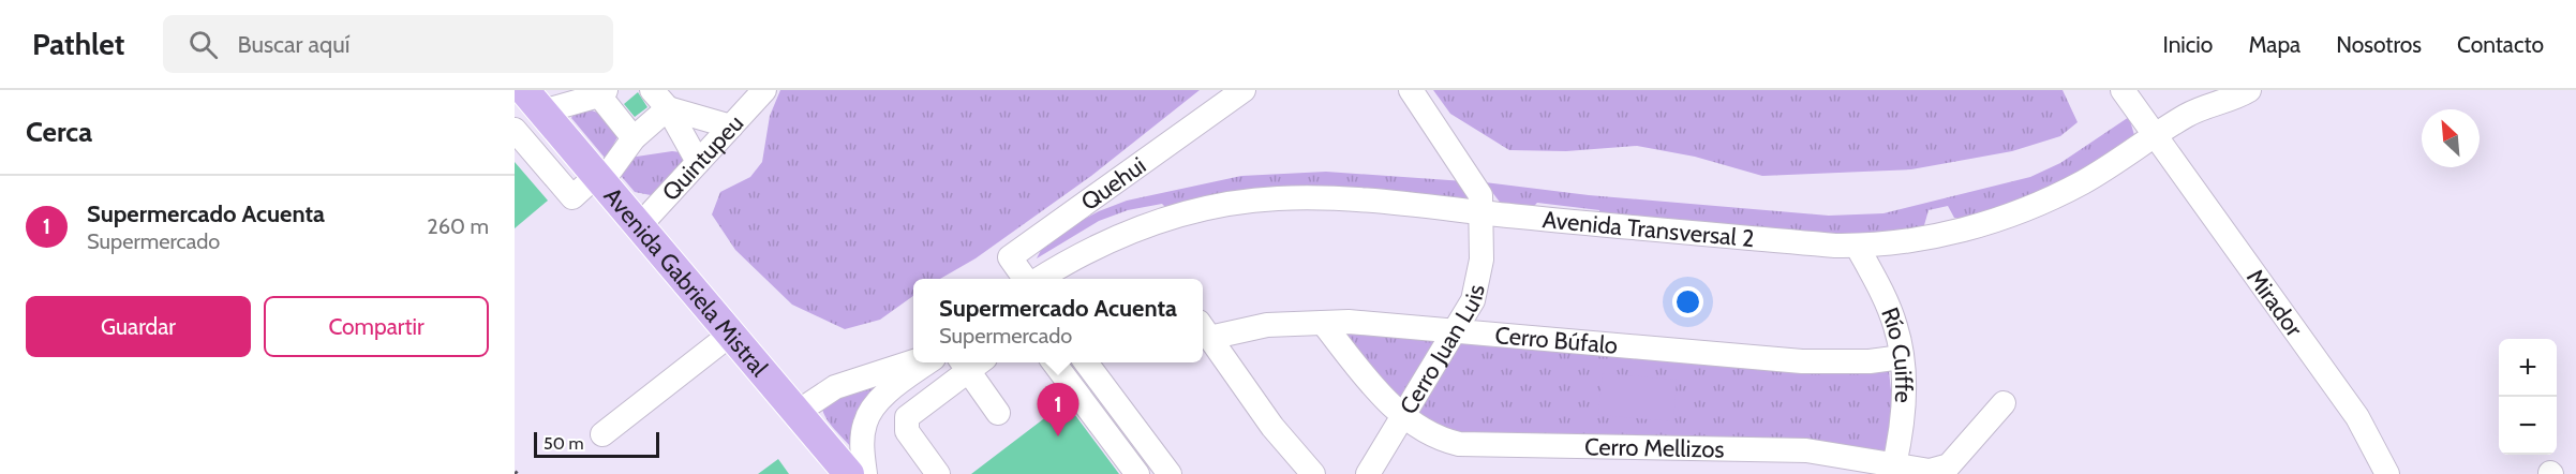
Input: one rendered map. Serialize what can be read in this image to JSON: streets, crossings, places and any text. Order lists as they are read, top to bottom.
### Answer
{
  "streets": {
    "main road": ["Avenida Gabriela Mistral"],
    "street": [
      "Quintupeu",
      "Quehui",
      "Avenida Transversal 2",
      "Mirador",
      "Cerro Búfalo",
      "Cerro Juan Luis",
      "Río Cuiffe",
      "Cerro Mellizos"
    ]
  },
  "crossings": [
    ["Quintupeu", "Avenida Gabriela Mistral"],
    ["Avenida Transversal 2", "Mirador"],
    ["Avenida Transversal 2", "Cerro Juan Luis"],
    ["Avenida Transversal 2", "Río Cuiffe"],
    ["Cerro Búfalo", "Cerro Juan Luis"],
    ["Cerro Búfalo", "Río Cuiffe"],
    ["Cerro Búfalo", "Cerro Mellizos"],
    ["Cerro Juan Luis", "Cerro Mellizos"],
    ["Río Cuiffe", "Cerro Mellizos"]
  ],
  "scale_bar": "50 m",
  "north": "top left",
  "page": {
    "header": "Pathlet",
    "search": "Buscar aquí",
    "nav": [
      "Inicio",
      "Mapa",
      "Nosotros",
      "Contacto"
    ],
    "heading": "Cerca",
    "list": [
      {
        "mark": "1",
        "name": "Supermercado Acuenta",
        "note": "Supermercado",
        "value": "260 m"
      }
    ],
    "buttons": ["Guardar", "Compartir"],
    "popup": ["Supermercado Acuenta", "Supermercado"],
    "map_buttons": ["+", "−"],
    "pins": "1",
    "scale": "50 m"
  }
}
